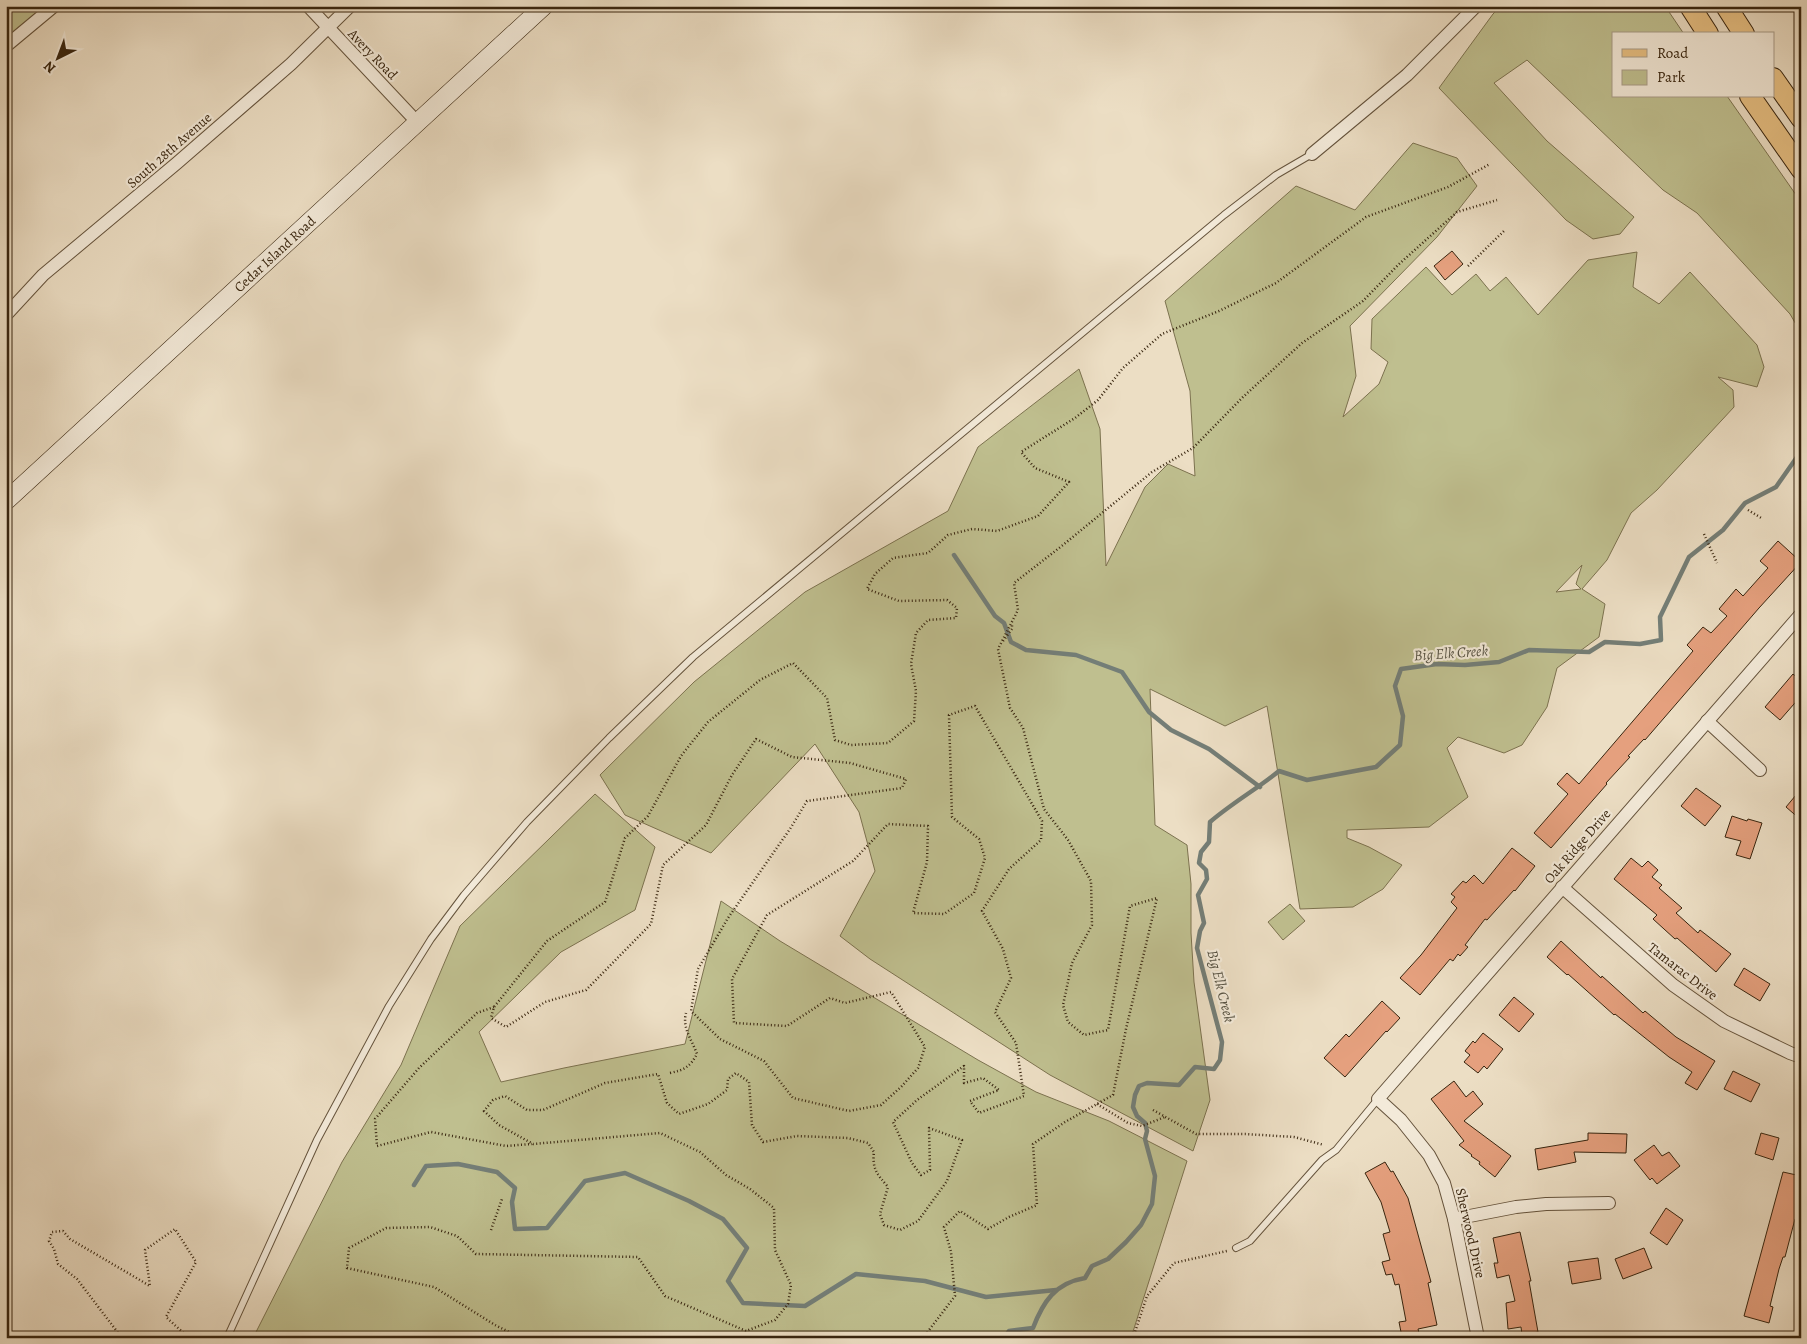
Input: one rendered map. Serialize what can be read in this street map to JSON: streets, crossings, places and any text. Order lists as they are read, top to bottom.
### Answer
{
  "streets": {
    "street": [
      "Avery Road",
      "South 28th Avenue",
      "Cedar Island Road",
      "Oak Ridge Drive",
      "Tamarac Drive",
      "Sherwood Drive"
    ]
  },
  "crossings": [
    ["Avery Road", "South 28th Avenue"],
    ["Avery Road", "Cedar Island Road"],
    ["Oak Ridge Drive", "Tamarac Drive"],
    ["Oak Ridge Drive", "Sherwood Drive"]
  ],
  "water": ["Big Elk Creek"],
  "legend": ["Road", "Park"],
  "north": "bottom left"
}
